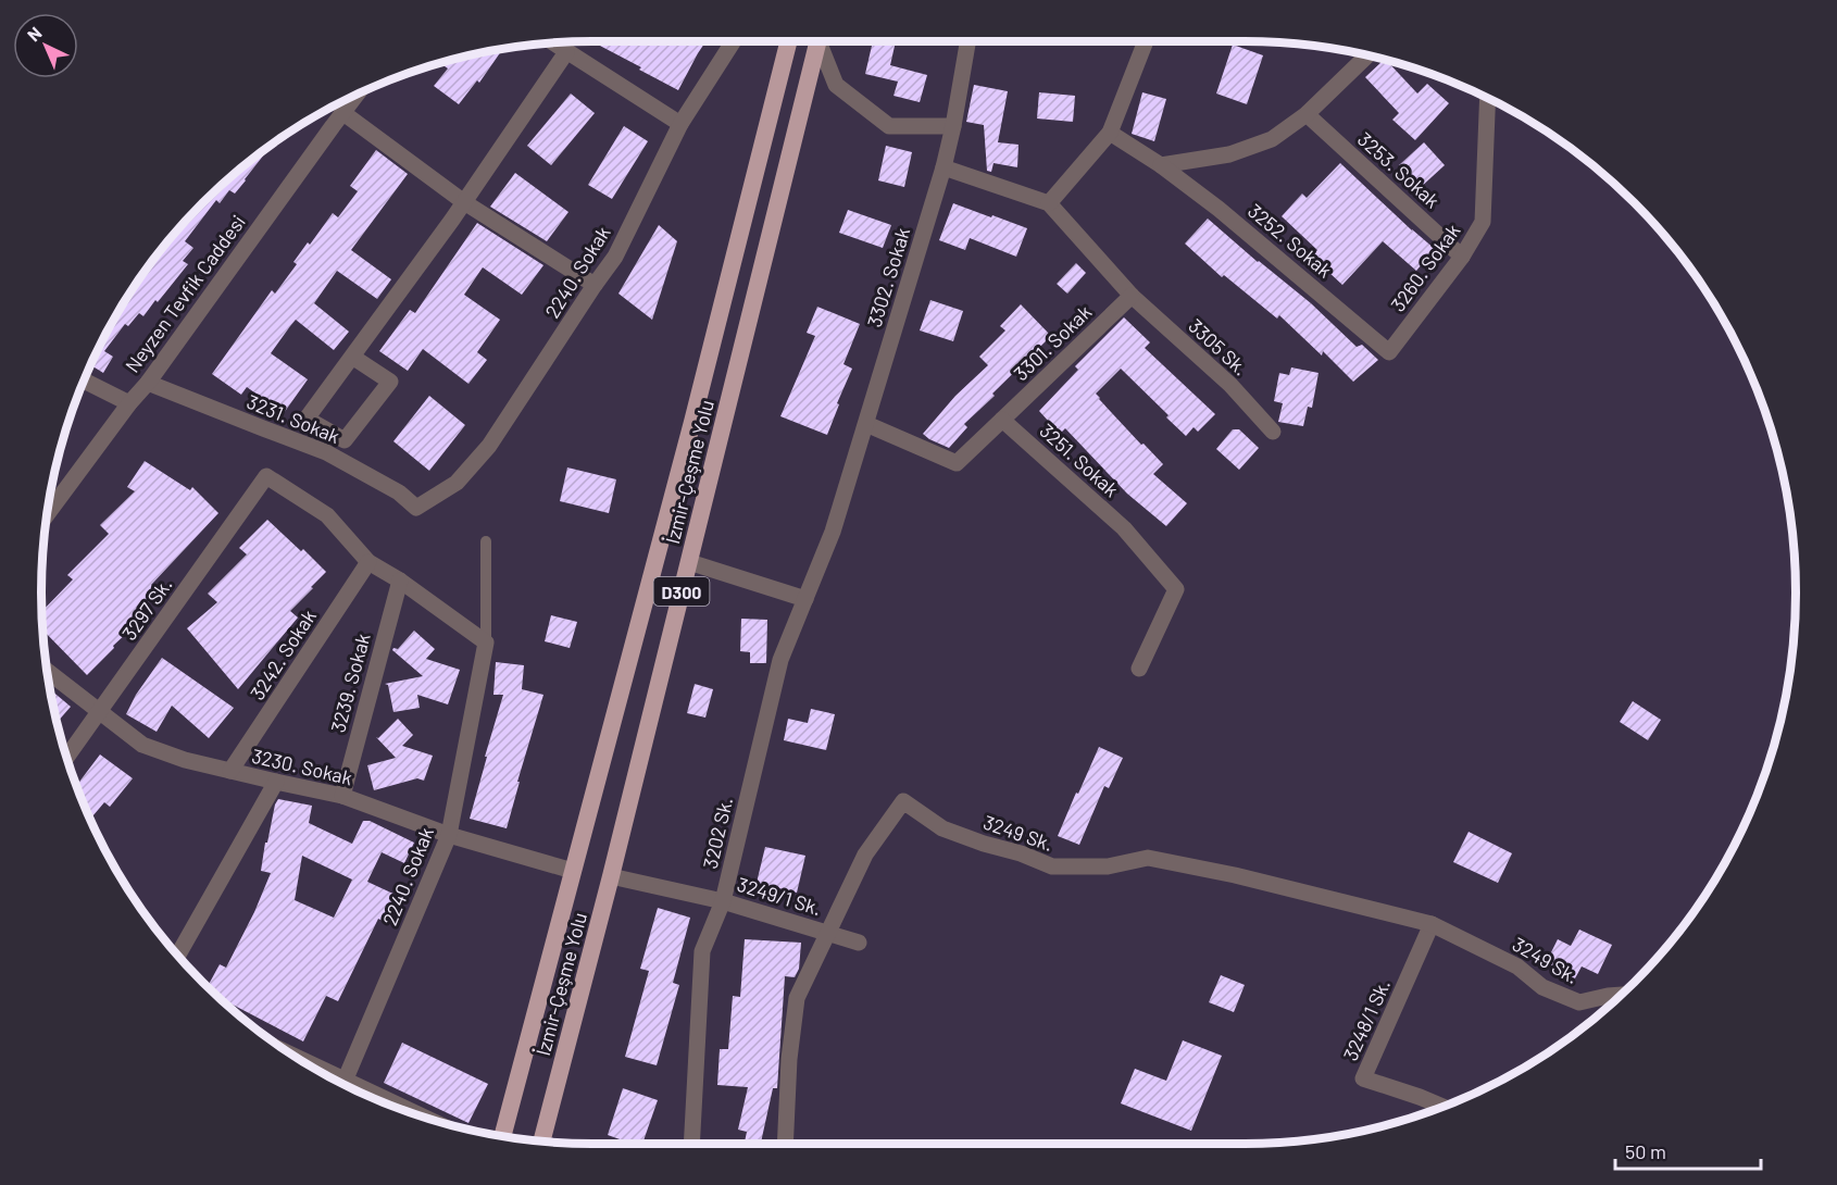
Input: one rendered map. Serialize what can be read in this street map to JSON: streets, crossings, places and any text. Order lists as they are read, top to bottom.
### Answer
{
  "streets": {
    "highway": ["İzmir-Çeşme Yolu", "D300"],
    "street": [
      "3253. Sokak",
      "3252. Sokak",
      "3260. Sokak",
      "2240. Sokak",
      "3302. Sokak",
      "Neyzen Tevfik Caddesi",
      "3301. Sokak",
      "3305 Sk.",
      "3231. Sokak",
      "3251. Sokak",
      "3297 Sk.",
      "3242. Sokak",
      "3239. Sokak",
      "3230. Sokak",
      "3202 Sk.",
      "3249 Sk.",
      "3249/1 Sk.",
      "3248/1 Sk."
    ]
  },
  "crossings": [
    ["3253. Sokak", "3260. Sokak"],
    ["3252. Sokak", "3260. Sokak"],
    ["2240. Sokak", "3231. Sokak"],
    ["2240. Sokak", "3230. Sokak"],
    ["3302. Sokak", "3202 Sk."],
    ["Neyzen Tevfik Caddesi", "3231. Sokak"],
    ["3301. Sokak", "3305 Sk."],
    ["3301. Sokak", "3251. Sokak"],
    ["İzmir-Çeşme Yolu", "3230. Sokak"],
    ["İzmir-Çeşme Yolu", "3249/1 Sk."],
    ["3297 Sk.", "3242. Sokak"],
    ["3297 Sk.", "3230. Sokak"],
    ["3242. Sokak", "3230. Sokak"],
    ["3239. Sokak", "3230. Sokak"],
    ["3202 Sk.", "3249/1 Sk."],
    ["3249 Sk.", "3249/1 Sk."],
    ["3249 Sk.", "3248/1 Sk."]
  ],
  "scale_bar": "50 m",
  "north": "top left"
}
